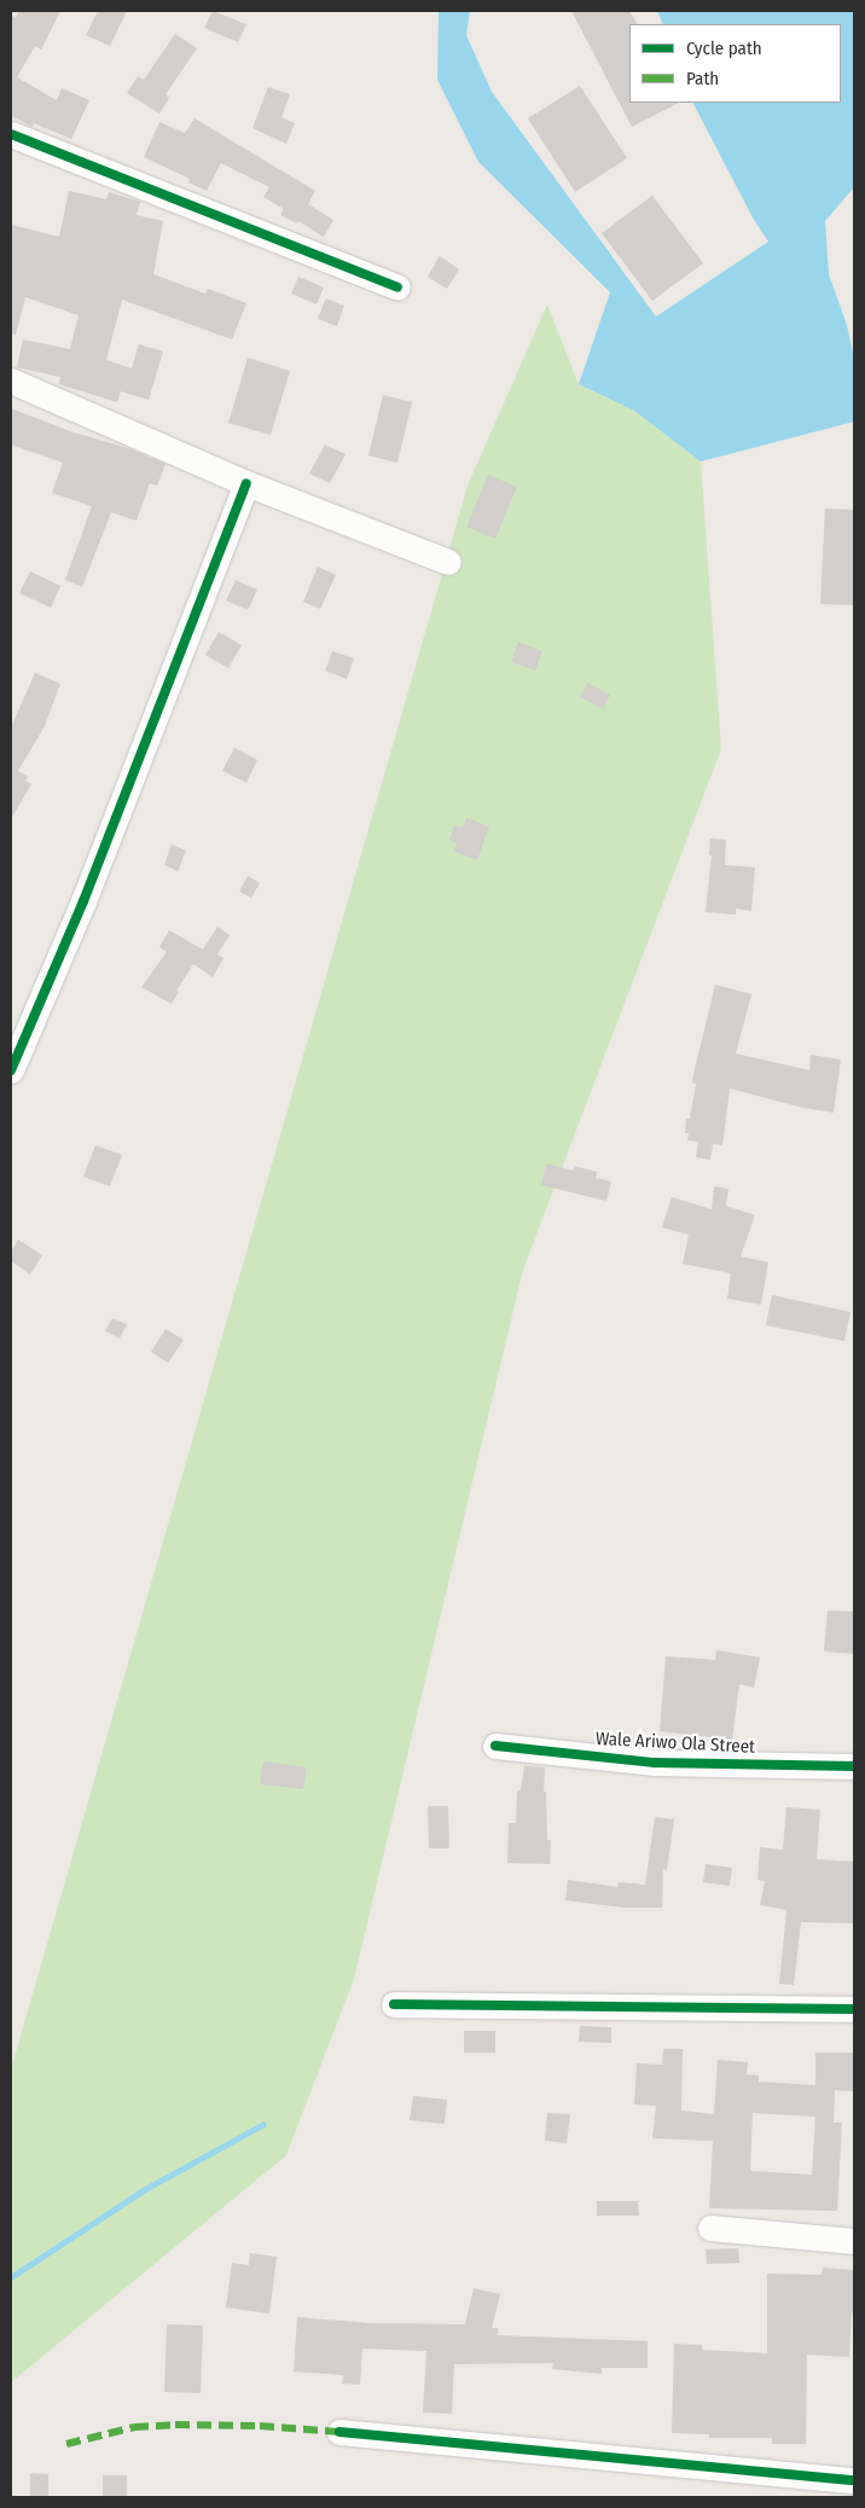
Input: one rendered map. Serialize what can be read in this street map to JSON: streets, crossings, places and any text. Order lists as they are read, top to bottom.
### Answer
{
  "streets": {
    "street": ["Wale Ariwo Ola Street"]
  },
  "legend": ["Cycle path", "Path"]
}
